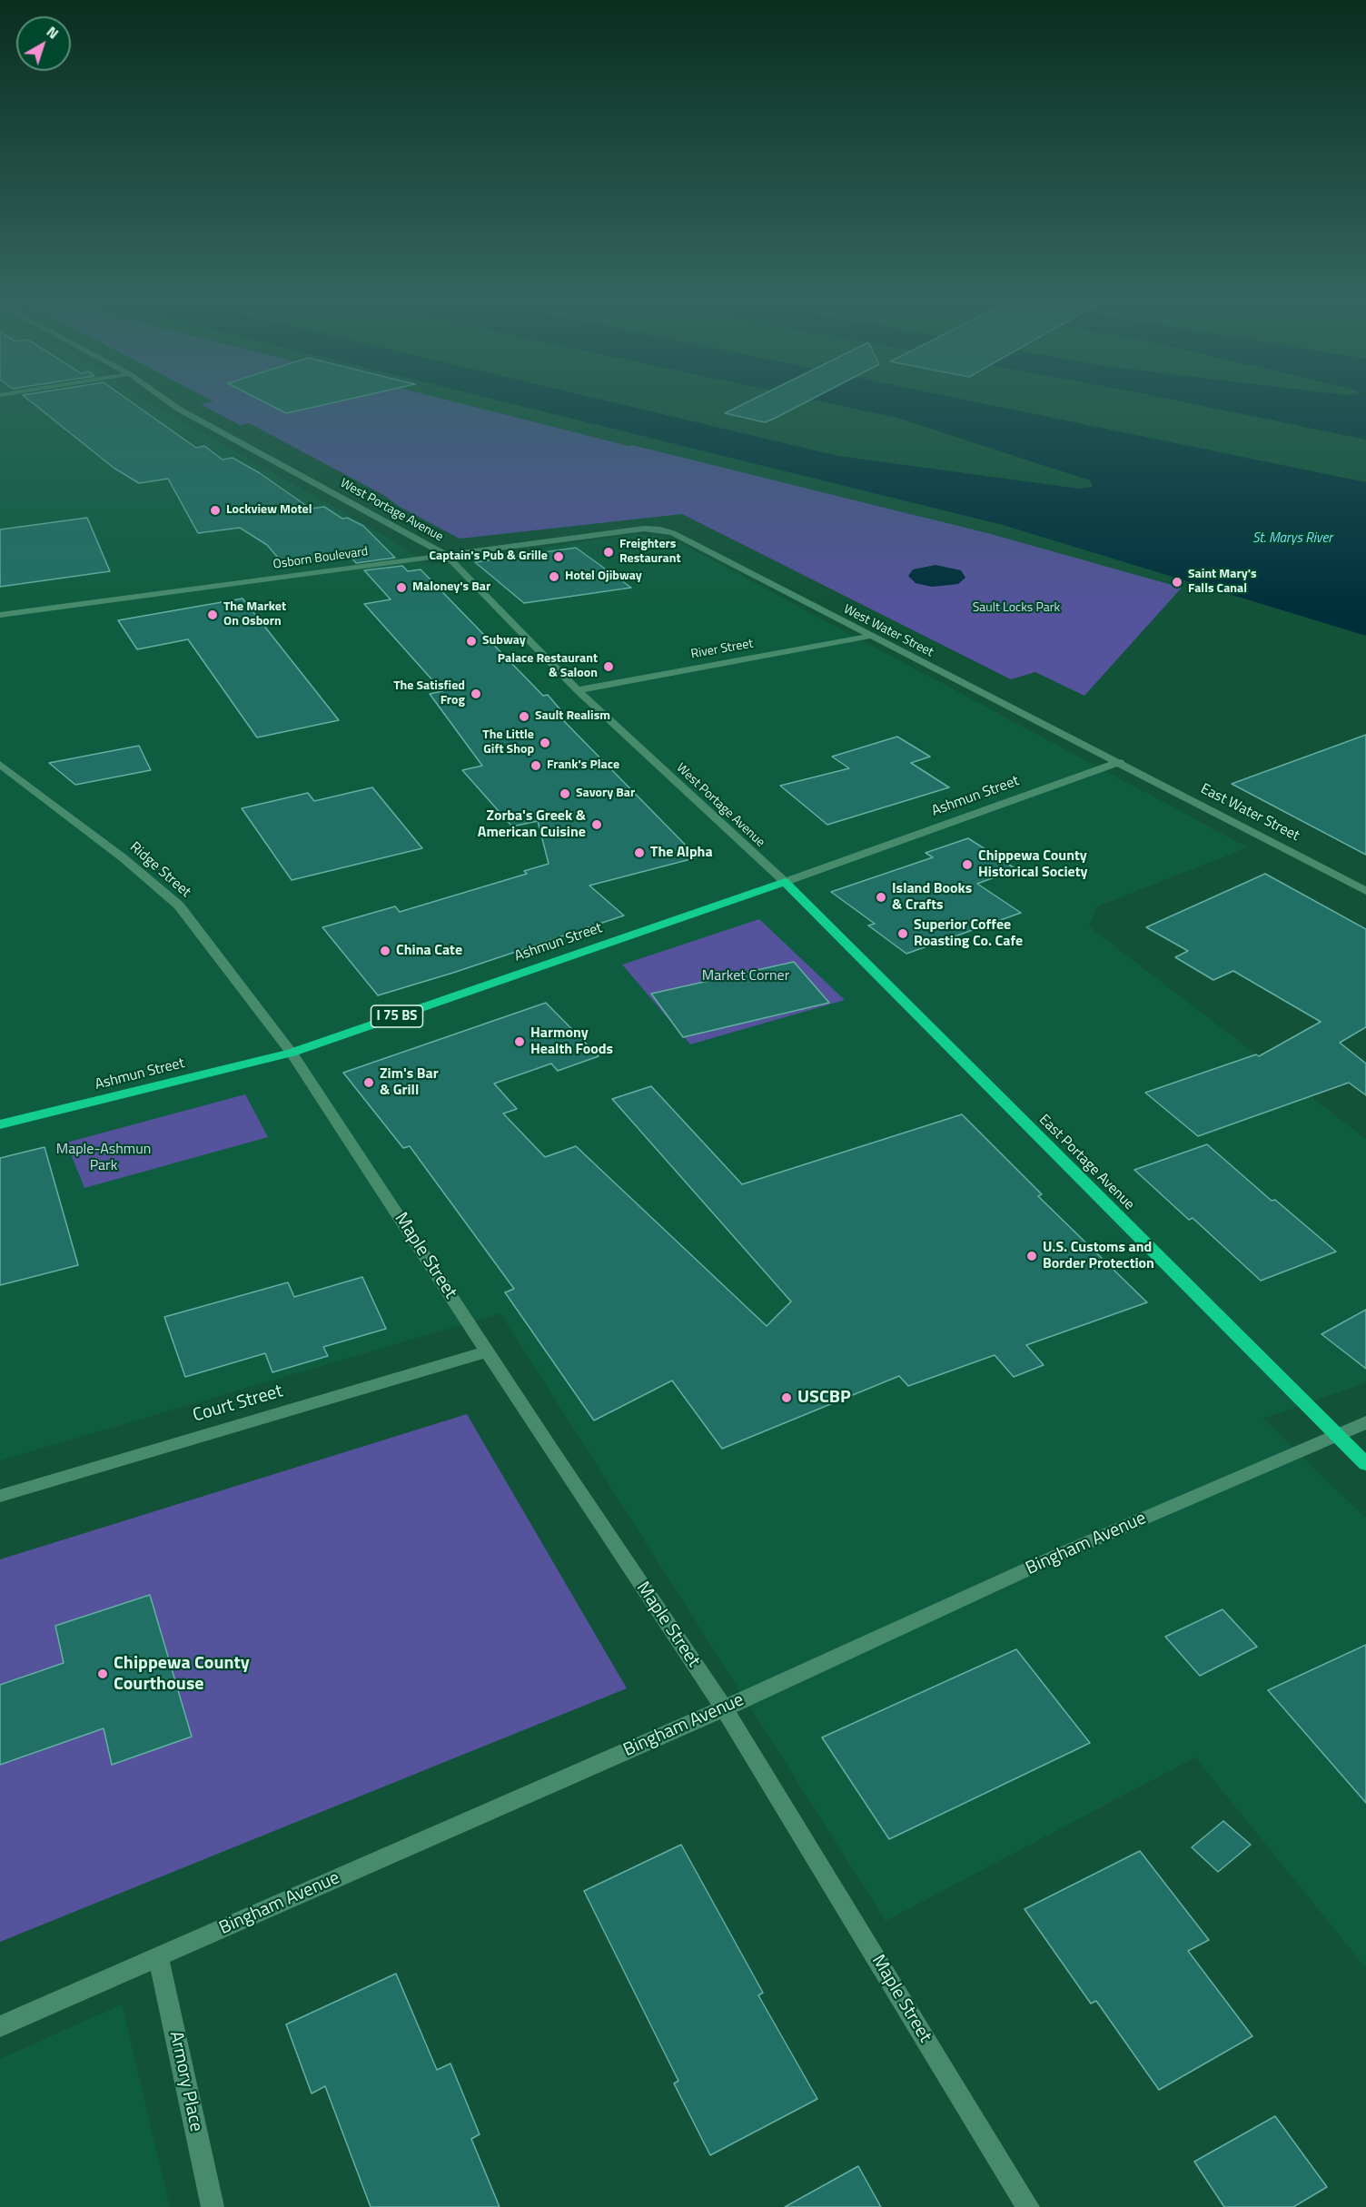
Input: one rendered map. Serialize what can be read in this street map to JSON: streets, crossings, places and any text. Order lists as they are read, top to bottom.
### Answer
{
  "streets": {
    "main road": ["Ashmun Street", "I 75 BS", "East Portage Avenue"],
    "street": [
      "West Portage Avenue",
      "Osborn Boulevard",
      "West Water Street",
      "River Street",
      "East Water Street",
      "Ridge Street",
      "Maple Street",
      "Court Street",
      "Bingham Avenue",
      "Armory Place"
    ]
  },
  "crossings": [
    ["West Portage Avenue", "Osborn Boulevard"],
    ["West Portage Avenue", "River Street"],
    ["West Portage Avenue", "Ashmun Street"],
    ["West Portage Avenue", "East Portage Avenue"],
    ["Osborn Boulevard", "West Water Street"],
    ["West Water Street", "River Street"],
    ["West Water Street", "Ashmun Street"],
    ["West Water Street", "East Water Street"],
    ["Ashmun Street", "East Water Street"],
    ["Ashmun Street", "Ridge Street"],
    ["Ashmun Street", "East Portage Avenue"],
    ["Ashmun Street", "Maple Street"],
    ["Ridge Street", "Maple Street"],
    ["East Portage Avenue", "Bingham Avenue"],
    ["Maple Street", "Court Street"],
    ["Maple Street", "Bingham Avenue"],
    ["Bingham Avenue", "Armory Place"]
  ],
  "water": ["St. Marys River"],
  "parks": ["Sault Locks Park", "Market Corner", "Maple-Ashmun Park"],
  "places": [
    "Lockview Motel",
    "Freighters Restaurant",
    "Captain's Pub & Grille",
    "Hotel Ojibway",
    "Saint Mary's Falls Canal",
    "Maloney's Bar",
    "The Market On Osborn",
    "Subway",
    "Palace Restaurant & Saloon",
    "The Satisfied Frog",
    "Sault Realism",
    "The Little Gift Shop",
    "Frank's Place",
    "Savory Bar",
    "Zorba's Greek & American Cuisine",
    "The Alpha",
    "Chippewa County Historical Society",
    "Island Books & Crafts",
    "Superior Coffee Roasting Co. Cafe",
    "China Cate",
    "Harmony Health Foods",
    "Zim's Bar & Grill",
    "U.S. Customs and Border Protection",
    "USCBP",
    "Chippewa County Courthouse"
  ],
  "north": "top right"
}
